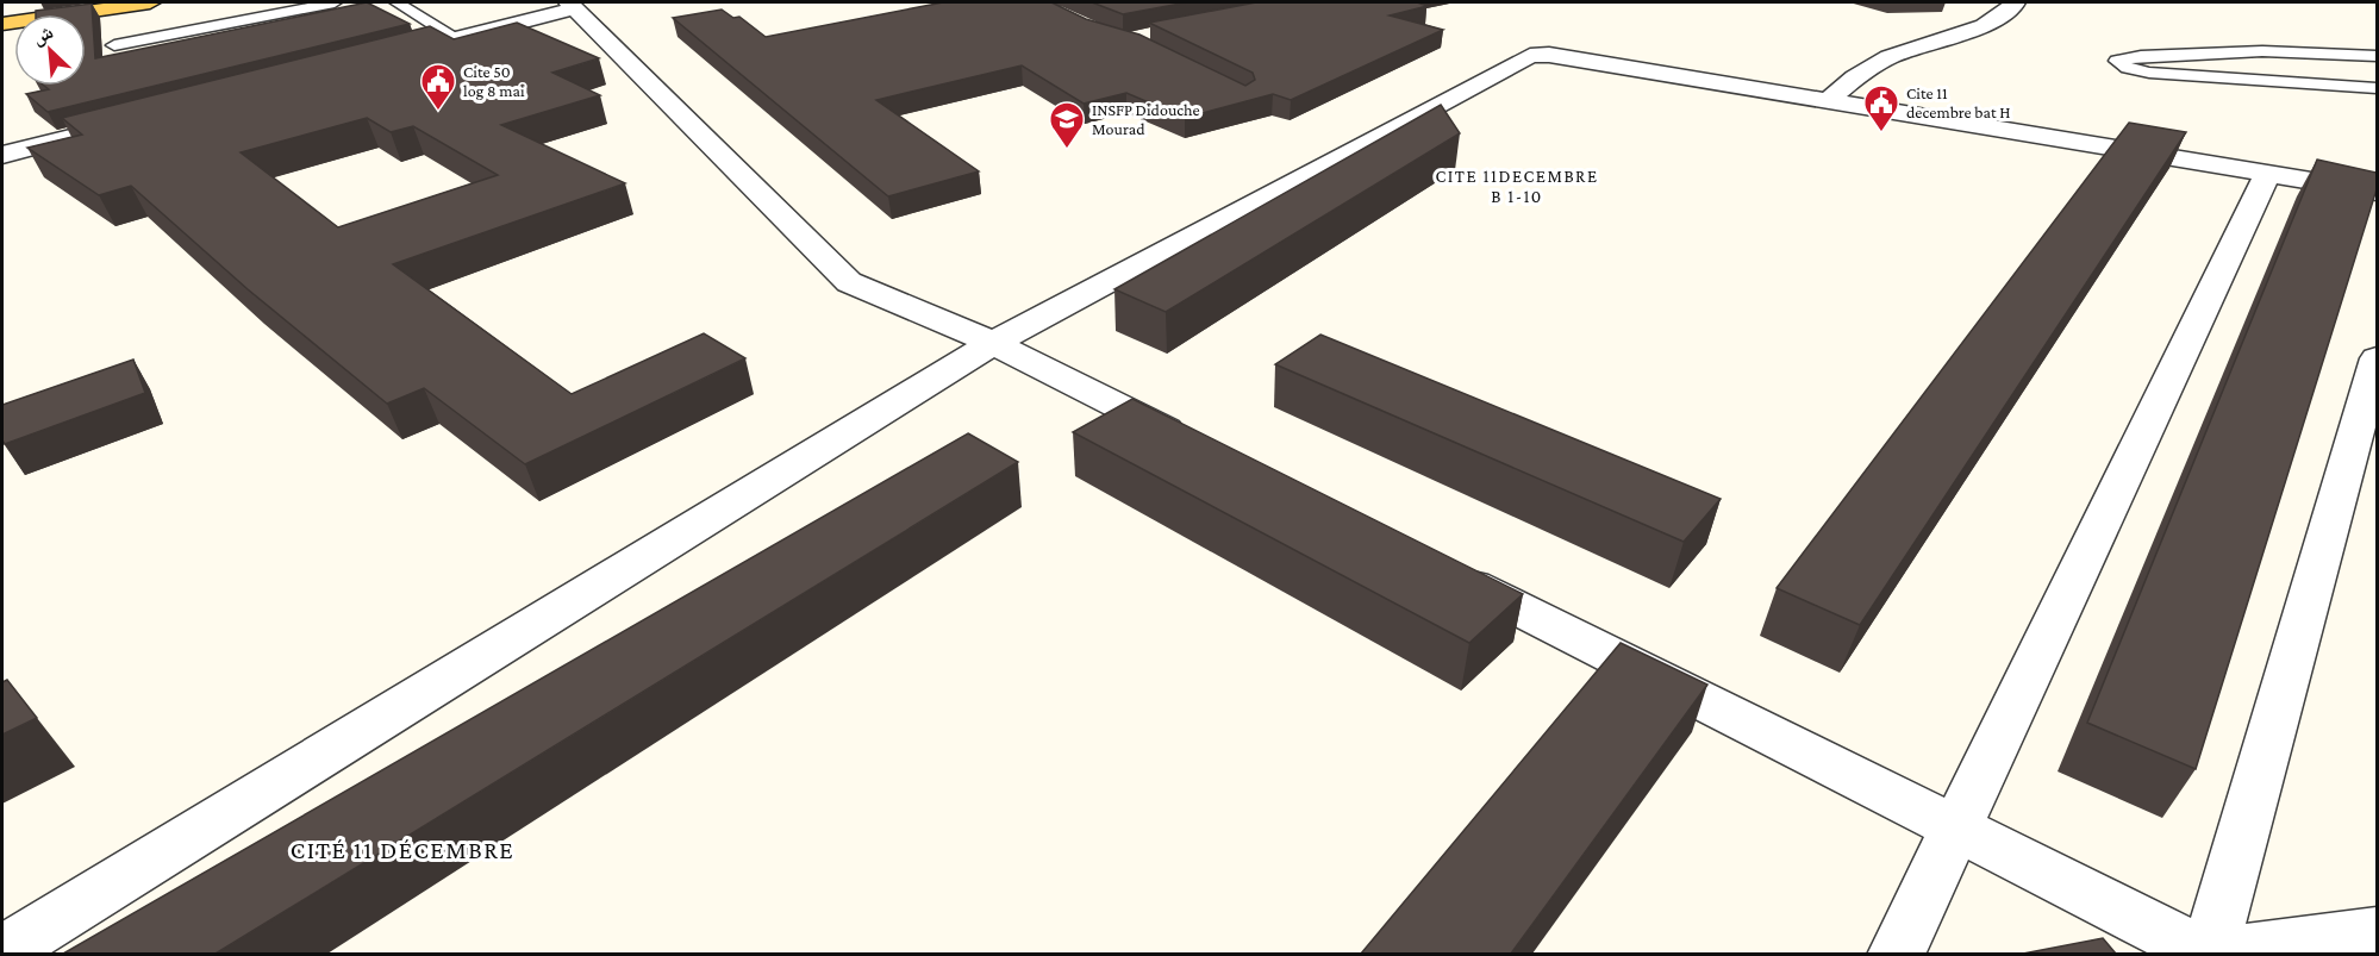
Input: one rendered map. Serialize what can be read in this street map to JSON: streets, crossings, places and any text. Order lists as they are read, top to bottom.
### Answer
{
  "districts": ["CITE 11DECEMBRE B 1-10", "CITÉ 11 DÉCEMBRE"],
  "places": {
    "public building": ["Cite 50 log 8 mai", "Cite 11 decembre bat H"],
    "school or university": ["INSFP Didouche Mourad"]
  },
  "north": "top left"
}
